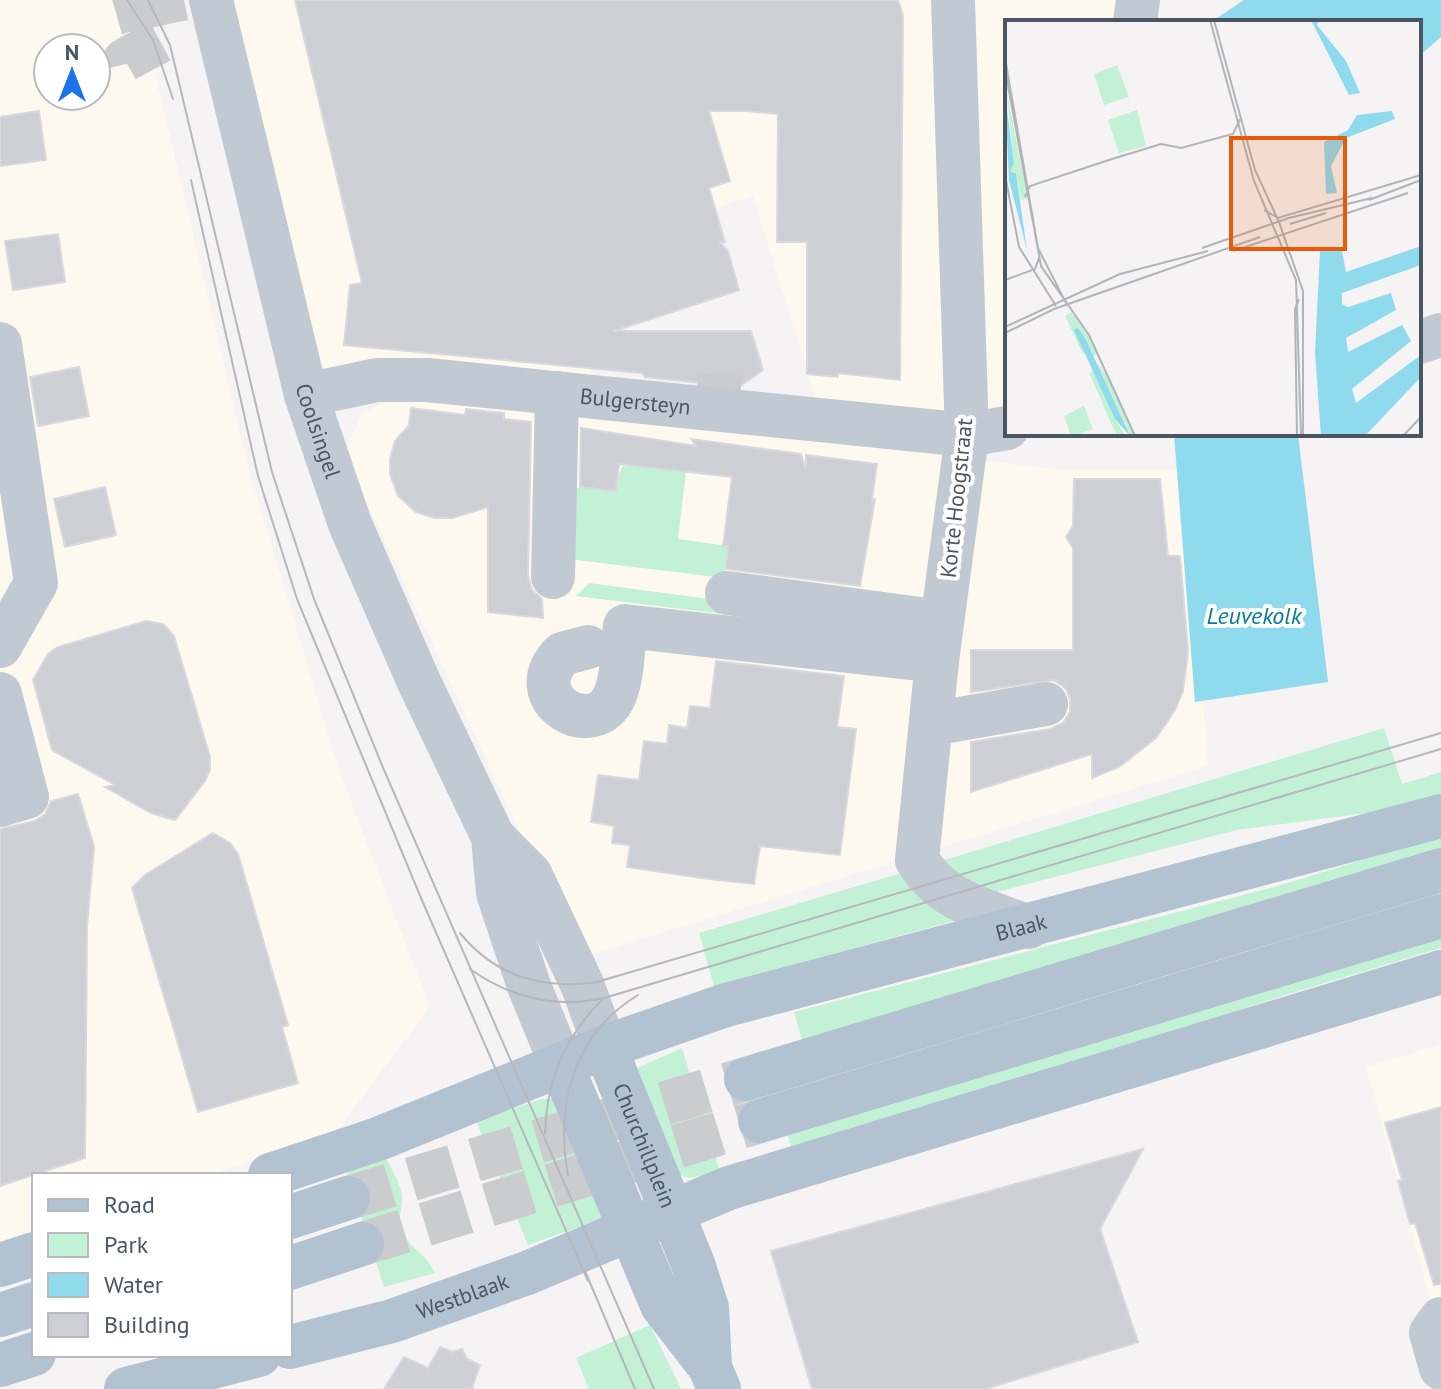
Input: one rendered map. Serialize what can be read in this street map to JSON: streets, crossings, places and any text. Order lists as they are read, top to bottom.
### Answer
{
  "streets": {
    "main road": ["Blaak", "Churchillplein", "Westblaak"],
    "street": ["Bulgersteyn", "Coolsingel", "Korte Hoogstraat"]
  },
  "crossings": [
    ["Bulgersteyn", "Coolsingel"],
    ["Bulgersteyn", "Korte Hoogstraat"],
    ["Coolsingel", "Blaak"],
    ["Coolsingel", "Churchillplein"],
    ["Korte Hoogstraat", "Blaak"],
    ["Blaak", "Churchillplein"],
    ["Churchillplein", "Westblaak"]
  ],
  "water": ["Leuvekolk"],
  "legend": [
    "Road",
    "Park",
    "Water",
    "Building"
  ],
  "north": "top"
}
